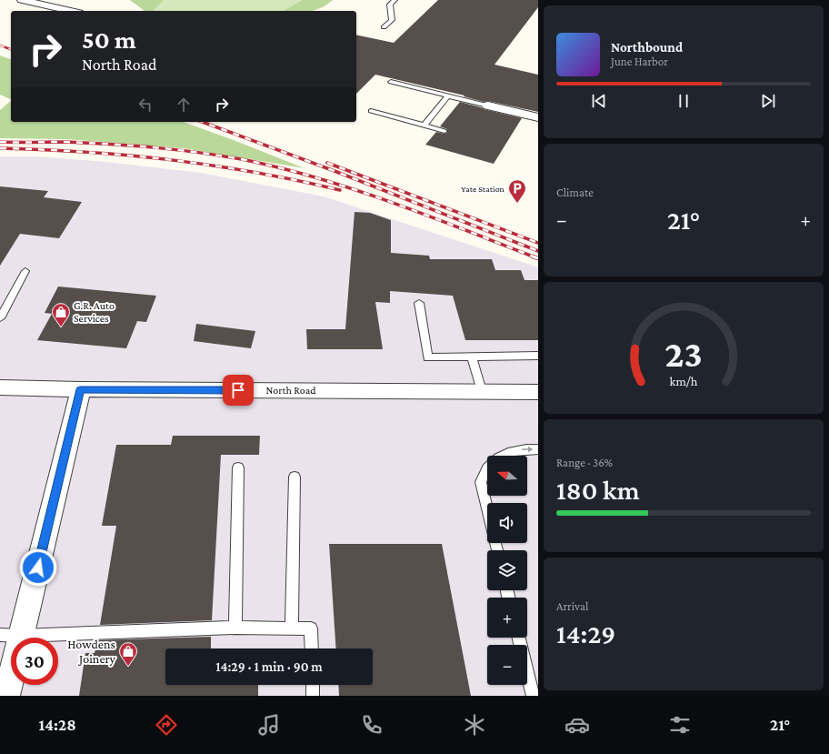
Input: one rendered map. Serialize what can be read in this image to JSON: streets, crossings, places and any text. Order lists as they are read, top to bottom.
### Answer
{
  "streets": {
    "street": ["North Road"]
  },
  "places": {
    "parking": ["Yate Station"],
    "shop": ["G.R. Auto Services", "Howdens Joinery"]
  },
  "north": "left",
  "page": {
    "turn": ["50 m", "North Road"],
    "song": ["Northbound", "June Harbor"],
    "tile": [
      "Climate",
      ["Range · 36%", "180 km"],
      ["Arrival", "14:29"]
    ],
    "heat": ["−", "21°", "+"],
    "map_buttons": ["+", "−"],
    "limit": "30",
    "trip": "14:29 · 1 min · 90 m",
    "tabs": ["14:28", "21°"],
    "gauge": ["23", "km/h"]
  }
}
